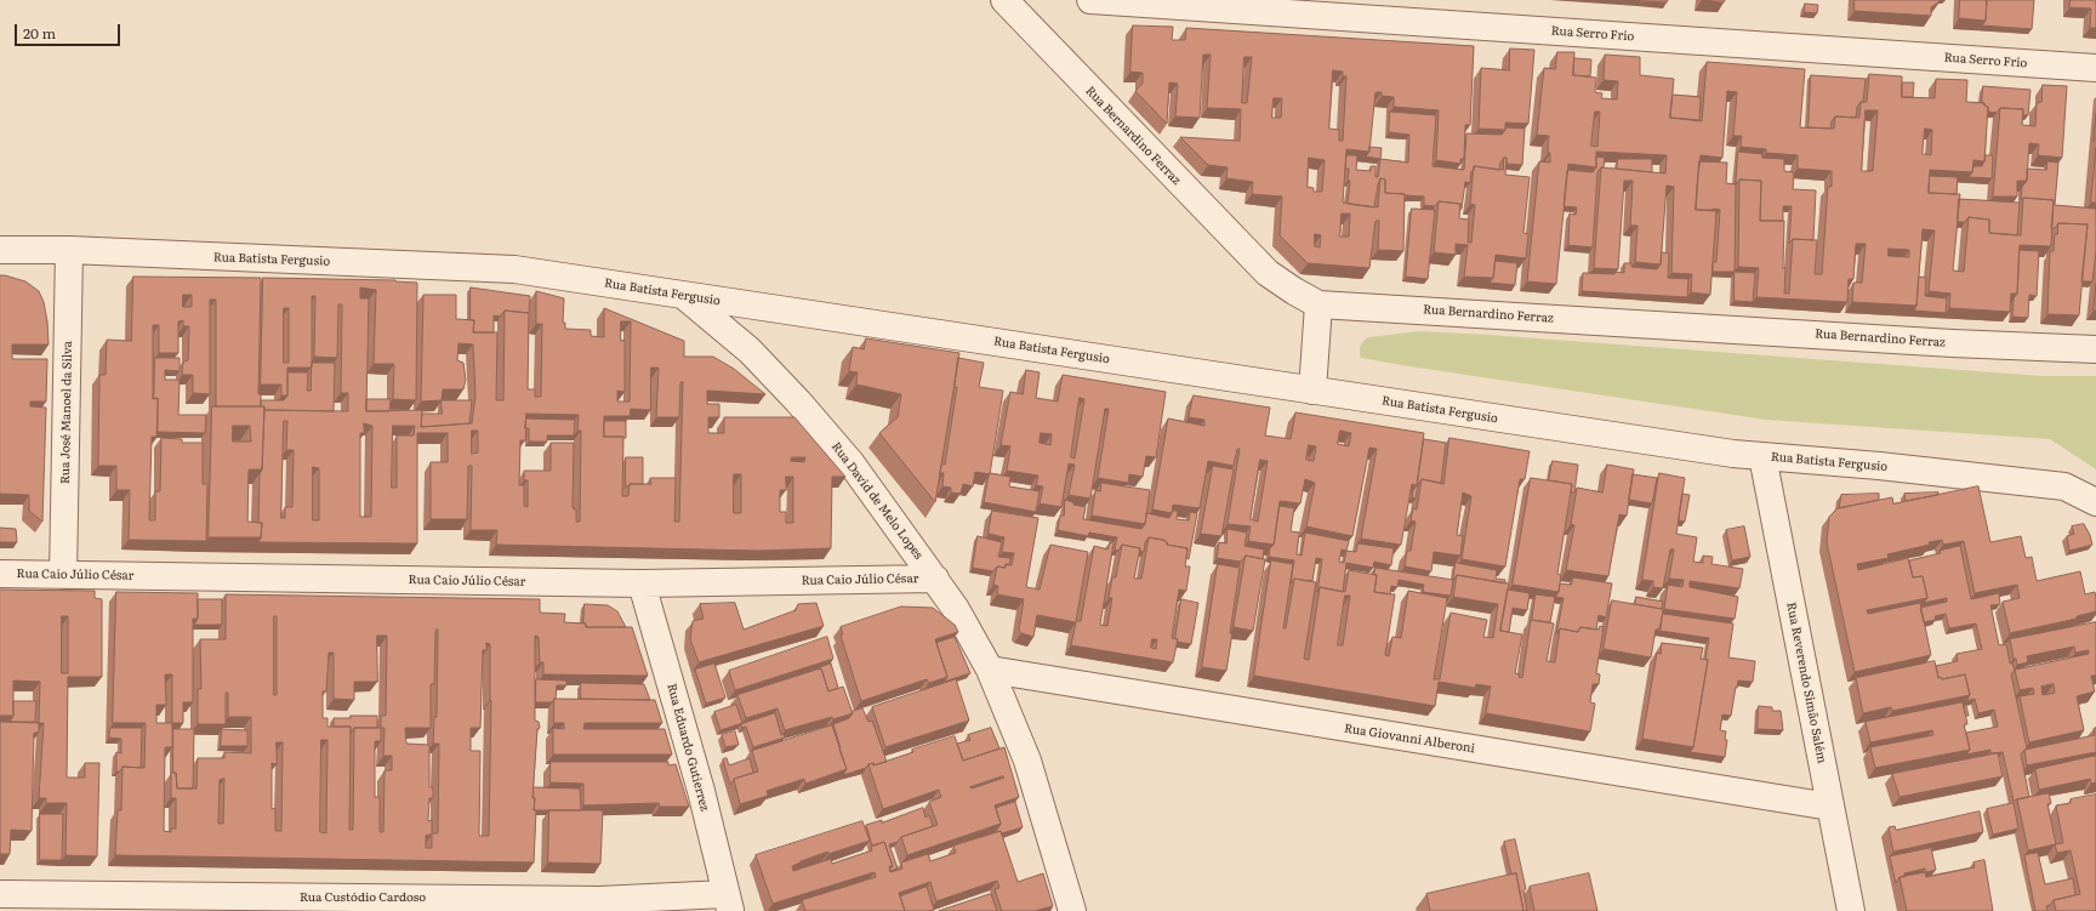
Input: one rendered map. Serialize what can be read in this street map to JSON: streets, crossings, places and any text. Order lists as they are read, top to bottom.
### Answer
{
  "streets": {
    "street": [
      "Rua Serro Frio",
      "Rua Bernardino Ferraz",
      "Rua Batista Fergusio",
      "Rua José Manoel da Silva",
      "Rua David de Melo Lopes",
      "Rua Caio Júlio César",
      "Rua Reverendo Simão Salém",
      "Rua Giovanni Alberoni",
      "Rua Eduardo Gutierrez",
      "Rua Custódio Cardoso"
    ]
  },
  "crossings": [
    ["Rua Batista Fergusio", "Rua José Manoel da Silva"],
    ["Rua Batista Fergusio", "Rua David de Melo Lopes"],
    ["Rua Batista Fergusio", "Rua Reverendo Simão Salém"],
    ["Rua José Manoel da Silva", "Rua Caio Júlio César"],
    ["Rua David de Melo Lopes", "Rua Caio Júlio César"],
    ["Rua David de Melo Lopes", "Rua Giovanni Alberoni"],
    ["Rua Caio Júlio César", "Rua Eduardo Gutierrez"],
    ["Rua Reverendo Simão Salém", "Rua Giovanni Alberoni"],
    ["Rua Eduardo Gutierrez", "Rua Custódio Cardoso"]
  ],
  "scale_bar": "20 m"
}
